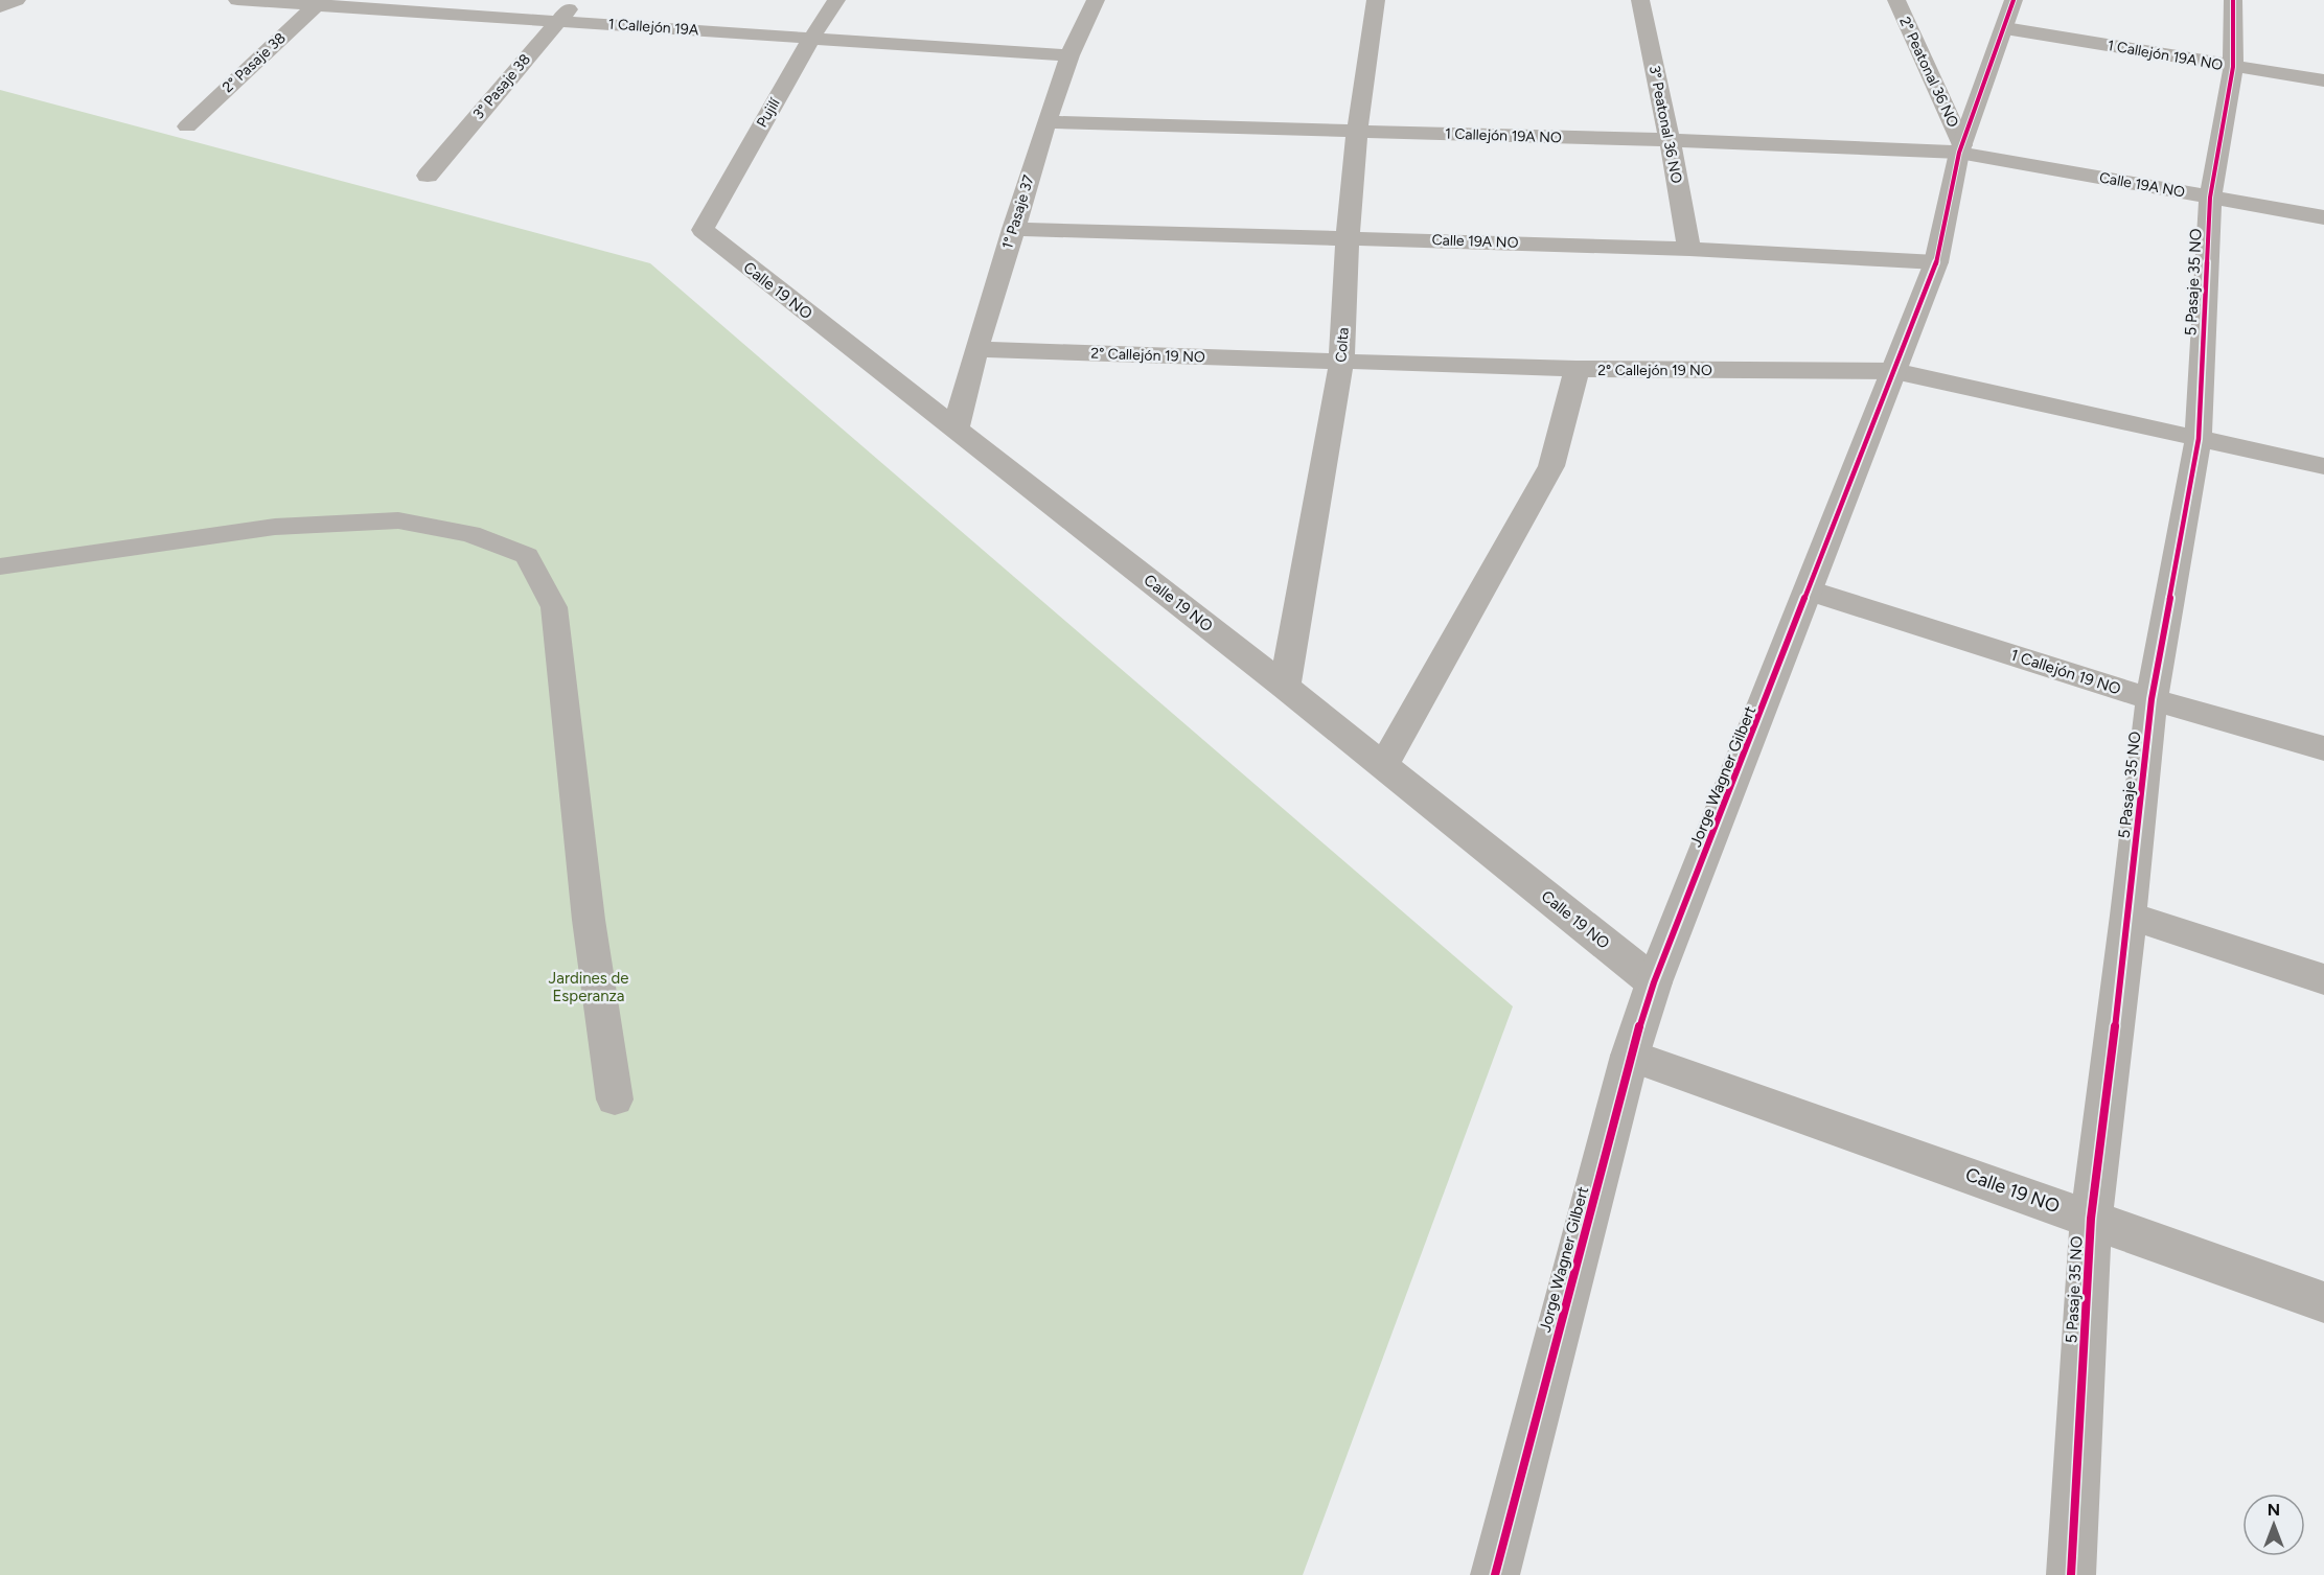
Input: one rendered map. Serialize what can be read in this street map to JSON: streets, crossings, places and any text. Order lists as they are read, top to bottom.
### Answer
{
  "streets": {
    "street": [
      "1 Callejón 19A",
      "1 Callejón 19A NO",
      "2° Pasaje 38",
      "2° Peatonal 36 NO",
      "3° Pasaje 38",
      "Pujilí",
      "3° Peatonal 36 NO",
      "Calle 19A NO",
      "1° Pasaje 37",
      "5 Pasaje 35 NO",
      "Calle 19 NO",
      "Colta",
      "2° Callejón 19 NO",
      "1 Callejón 19 NO",
      "Jorge Wagner Gilbert"
    ]
  },
  "crossings": [
    ["1 Callejón 19A", "2° Pasaje 38"],
    ["1 Callejón 19A", "3° Pasaje 38"],
    ["1 Callejón 19A", "Pujilí"],
    ["1 Callejón 19A", "1° Pasaje 37"],
    ["1 Callejón 19A NO", "2° Peatonal 36 NO"],
    ["1 Callejón 19A NO", "3° Peatonal 36 NO"],
    ["1 Callejón 19A NO", "Calle 19A NO"],
    ["1 Callejón 19A NO", "1° Pasaje 37"],
    ["1 Callejón 19A NO", "5 Pasaje 35 NO"],
    ["1 Callejón 19A NO", "Colta"],
    ["1 Callejón 19A NO", "Jorge Wagner Gilbert"],
    ["2° Peatonal 36 NO", "Calle 19A NO"],
    ["2° Peatonal 36 NO", "Jorge Wagner Gilbert"],
    ["Pujilí", "Calle 19 NO"],
    ["3° Peatonal 36 NO", "Calle 19A NO"],
    ["Calle 19A NO", "1° Pasaje 37"],
    ["Calle 19A NO", "5 Pasaje 35 NO"],
    ["Calle 19A NO", "Colta"],
    ["Calle 19A NO", "Jorge Wagner Gilbert"],
    ["1° Pasaje 37", "Calle 19 NO"],
    ["1° Pasaje 37", "2° Callejón 19 NO"],
    ["5 Pasaje 35 NO", "Calle 19 NO"],
    ["5 Pasaje 35 NO", "2° Callejón 19 NO"],
    ["5 Pasaje 35 NO", "1 Callejón 19 NO"],
    ["Calle 19 NO", "Colta"],
    ["Calle 19 NO", "Jorge Wagner Gilbert"],
    ["Colta", "2° Callejón 19 NO"],
    ["2° Callejón 19 NO", "Jorge Wagner Gilbert"],
    ["1 Callejón 19 NO", "Jorge Wagner Gilbert"]
  ],
  "parks": ["Jardines de Esperanza"],
  "north": "top"
}
